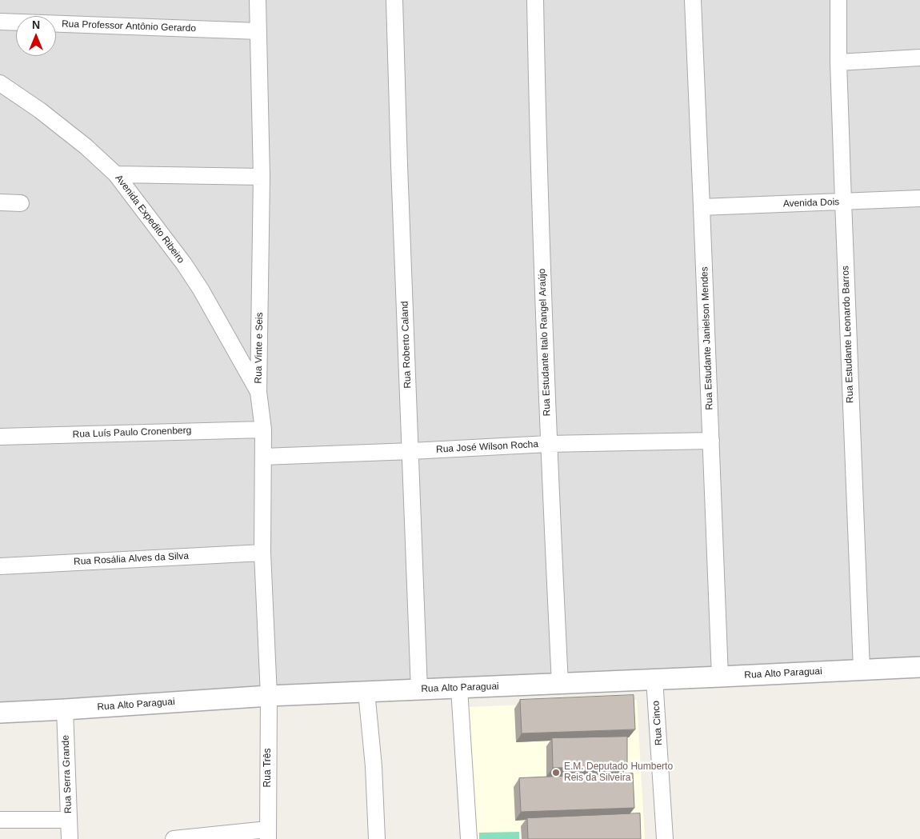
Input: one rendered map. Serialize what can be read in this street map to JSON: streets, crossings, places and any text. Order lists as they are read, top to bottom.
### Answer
{
  "streets": {
    "street": [
      "Rua Professor Antônio Gerardo",
      "Avenida Dois",
      "Avenida Expedito Ribeiro",
      "Rua Estudante Leonardo Barros",
      "Rua Estudante Janielson Mendes",
      "Rua Estudante Italo Rangel Araújo",
      "Rua Roberto Caland",
      "Rua Vinte e Seis",
      "Rua Luís Paulo Cronenberg",
      "Rua José Wilson Rocha",
      "Rua Rosália Alves da Silva",
      "Rua Alto Paraguai",
      "Rua Cinco",
      "Rua Três",
      "Rua Serra Grande"
    ]
  },
  "crossings": [
    ["Rua Professor Antônio Gerardo", "Rua Vinte e Seis"],
    ["Avenida Dois", "Rua Estudante Leonardo Barros"],
    ["Avenida Dois", "Rua Estudante Janielson Mendes"],
    ["Avenida Expedito Ribeiro", "Rua Vinte e Seis"],
    ["Rua Estudante Leonardo Barros", "Rua Alto Paraguai"],
    ["Rua Estudante Janielson Mendes", "Rua José Wilson Rocha"],
    ["Rua Estudante Janielson Mendes", "Rua Alto Paraguai"],
    ["Rua Estudante Italo Rangel Araújo", "Rua José Wilson Rocha"],
    ["Rua Estudante Italo Rangel Araújo", "Rua Alto Paraguai"],
    ["Rua Roberto Caland", "Rua José Wilson Rocha"],
    ["Rua Roberto Caland", "Rua Alto Paraguai"],
    ["Rua Vinte e Seis", "Rua Luís Paulo Cronenberg"],
    ["Rua Vinte e Seis", "Rua José Wilson Rocha"],
    ["Rua Vinte e Seis", "Rua Rosália Alves da Silva"],
    ["Rua Vinte e Seis", "Rua Alto Paraguai"],
    ["Rua Vinte e Seis", "Rua Três"],
    ["Rua Alto Paraguai", "Rua Cinco"],
    ["Rua Alto Paraguai", "Rua Três"],
    ["Rua Alto Paraguai", "Rua Serra Grande"]
  ],
  "places": ["E.M. Deputado Humberto Reis da Silveira"],
  "north": "top"
}
